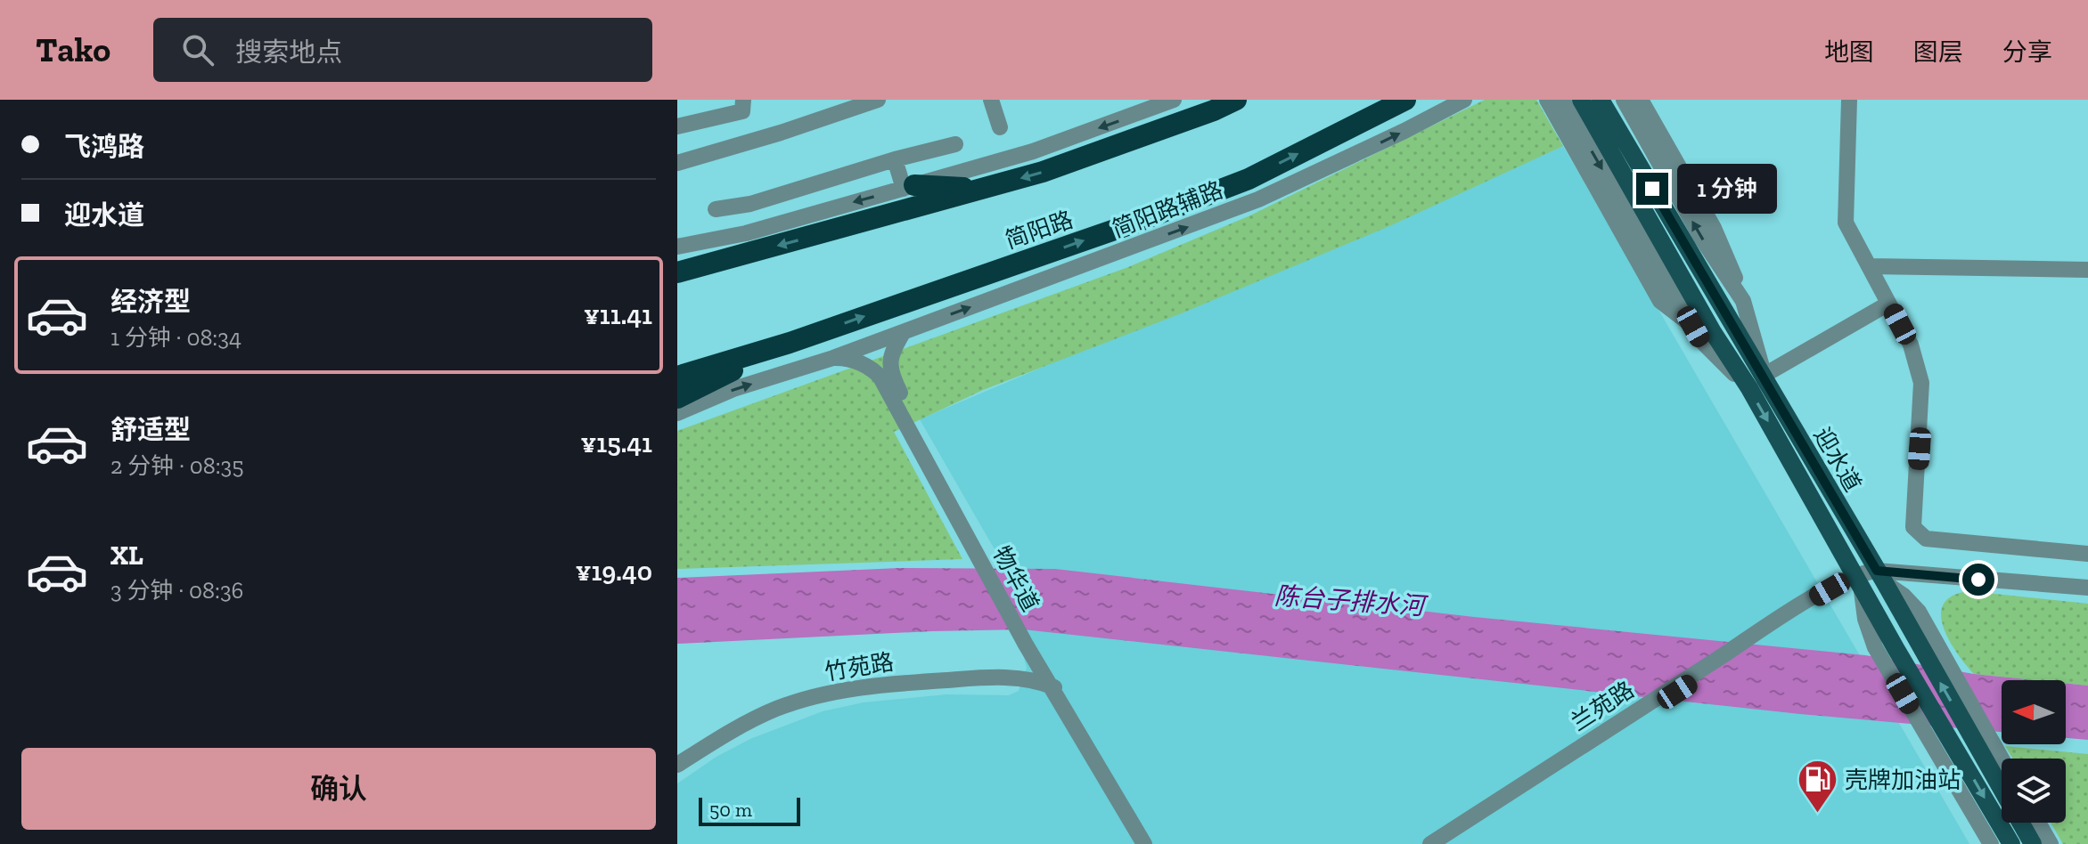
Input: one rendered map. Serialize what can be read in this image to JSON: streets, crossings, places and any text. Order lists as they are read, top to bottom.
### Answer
{
  "streets": {
    "highway": ["简阳路"],
    "main road": ["迎水道"],
    "street": [
      "简阳路辅路",
      "物华道",
      "竹苑路",
      "兰苑路"
    ]
  },
  "crossings": [
    ["简阳路辅路", "物华道"],
    ["迎水道", "兰苑路"],
    ["物华道", "竹苑路"]
  ],
  "water": ["陈台子排水河"],
  "places": {
    "fuel station": ["壳牌加油站"]
  },
  "scale_bar": "50 m",
  "north": "left",
  "page": {
    "header": "Tako",
    "search": "搜索地点",
    "nav": ["地图", "图层", "分享"],
    "banner": ["飞鸿路", "迎水道"],
    "bubble": "1 分钟",
    "list": [
      {
        "name": "经济型",
        "note": "1 分钟 · 08:34",
        "value": "¥11.41"
      },
      {
        "name": "舒适型",
        "note": "2 分钟 · 08:35",
        "value": "¥15.41"
      },
      {
        "name": "XL",
        "note": "3 分钟 · 08:36",
        "value": "¥19.40"
      }
    ],
    "buttons": "确认",
    "scale": "50 m"
  }
}
